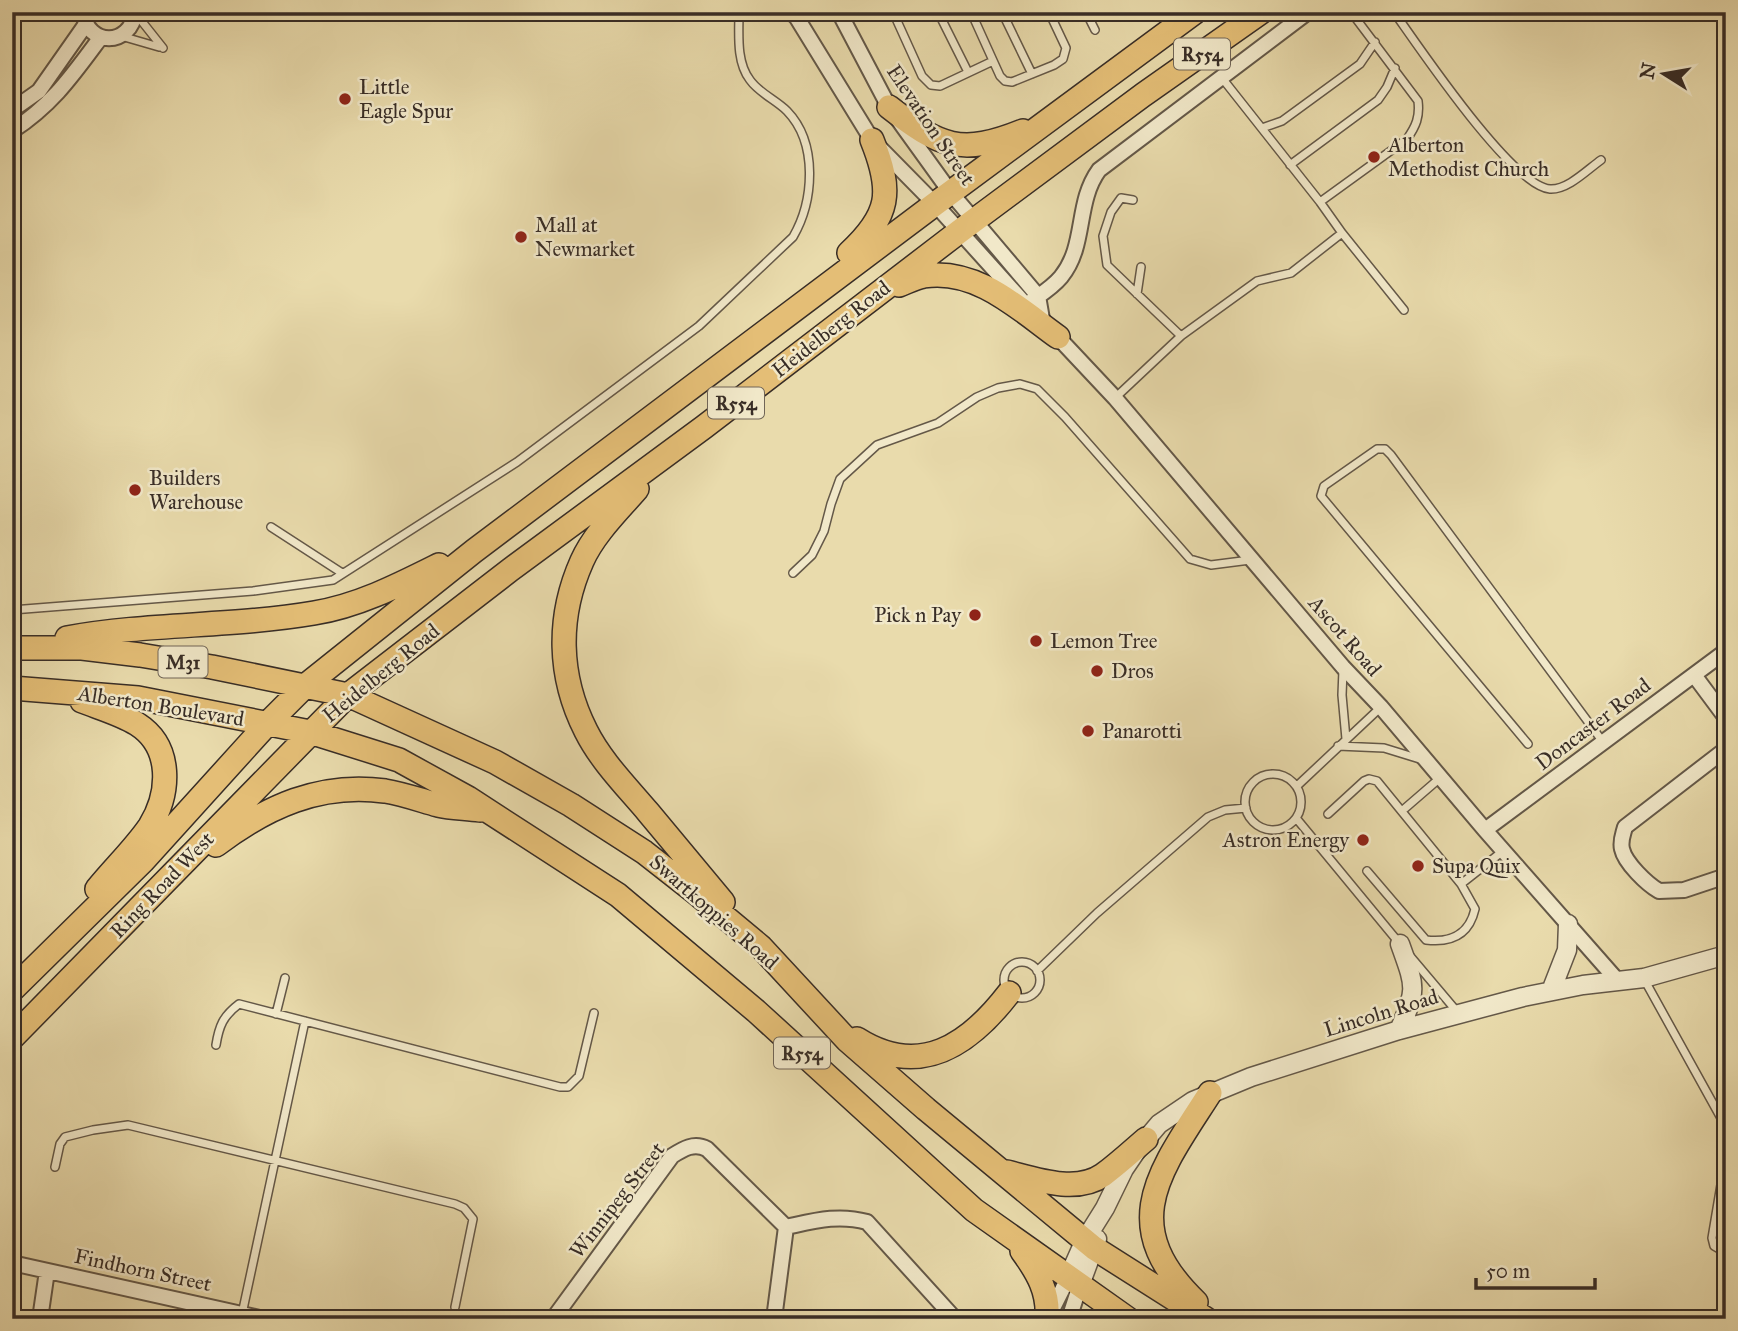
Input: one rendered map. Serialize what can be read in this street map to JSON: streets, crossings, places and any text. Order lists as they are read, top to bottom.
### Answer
{
  "streets": {
    "main road": [
      "R554",
      "Heidelberg Road",
      "M31",
      "Alberton Boulevard",
      "Ring Road West",
      "Swartkoppies Road"
    ],
    "street": [
      "Elevation Street",
      "Ascot Road",
      "Doncaster Road",
      "Lincoln Road",
      "Winnipeg Street",
      "Findhorn Street"
    ]
  },
  "crossings": [
    ["R554", "Heidelberg Road"],
    ["R554", "Alberton Boulevard"],
    ["R554", "Ring Road West"],
    ["R554", "Lincoln Road"],
    ["Elevation Street", "Heidelberg Road"],
    ["Heidelberg Road", "M31"],
    ["Heidelberg Road", "Alberton Boulevard"],
    ["Heidelberg Road", "Ring Road West"],
    ["Heidelberg Road", "Swartkoppies Road"],
    ["Ascot Road", "Doncaster Road"],
    ["Ascot Road", "Lincoln Road"],
    ["M31", "Swartkoppies Road"],
    ["Alberton Boulevard", "Ring Road West"],
    ["Swartkoppies Road", "Lincoln Road"]
  ],
  "places": [
    "Little Eagle Spur",
    "Alberton Methodist Church",
    "Mall at Newmarket",
    "Builders Warehouse",
    "Pick n Pay",
    "Lemon Tree",
    "Dros",
    "Panarotti",
    "Astron Energy",
    "Supa Quix"
  ],
  "scale_bar": "50 m",
  "north": "left"
}
